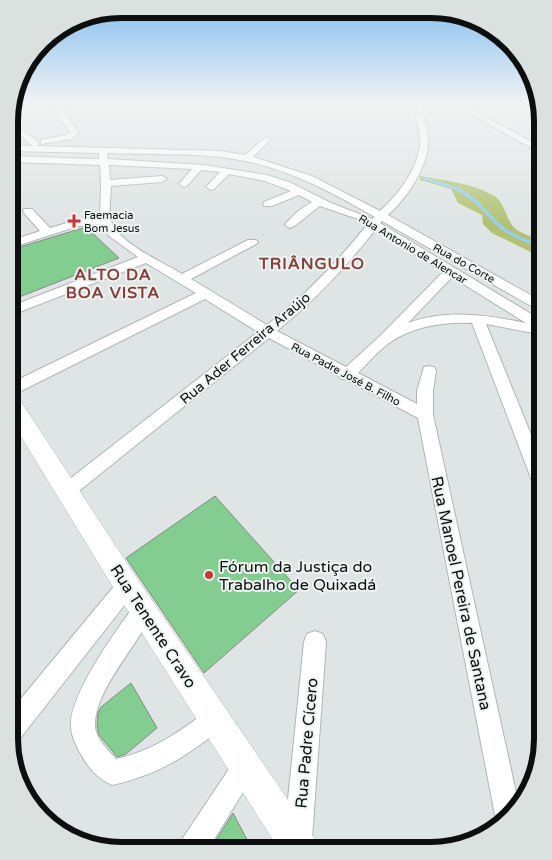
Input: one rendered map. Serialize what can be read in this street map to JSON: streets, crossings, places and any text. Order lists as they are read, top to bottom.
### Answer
{
  "streets": {
    "main road": ["Rua Tenente Cravo"],
    "street": [
      "Rua Antonio de Alencar",
      "Rua do Corte",
      "Rua Ader Ferreira Araújo",
      "Rua Padre José B. Filho",
      "Rua Manoel Pereira de Santana",
      "Rua Padre Cícero"
    ]
  },
  "crossings": [
    ["Rua Antonio de Alencar", "Rua do Corte"],
    ["Rua Antonio de Alencar", "Rua Ader Ferreira Araújo"],
    ["Rua do Corte", "Rua Ader Ferreira Araújo"],
    ["Rua Ader Ferreira Araújo", "Rua Padre José B. Filho"],
    ["Rua Ader Ferreira Araújo", "Rua Tenente Cravo"],
    ["Rua Padre José B. Filho", "Rua Manoel Pereira de Santana"]
  ],
  "districts": ["TRIÂNGULO", "ALTO DA BOA VISTA"],
  "places": {
    "health": ["Faemacia Bom Jesus"],
    "other": ["Fórum da Justiça do Trabalho de Quixadá"]
  }
}
